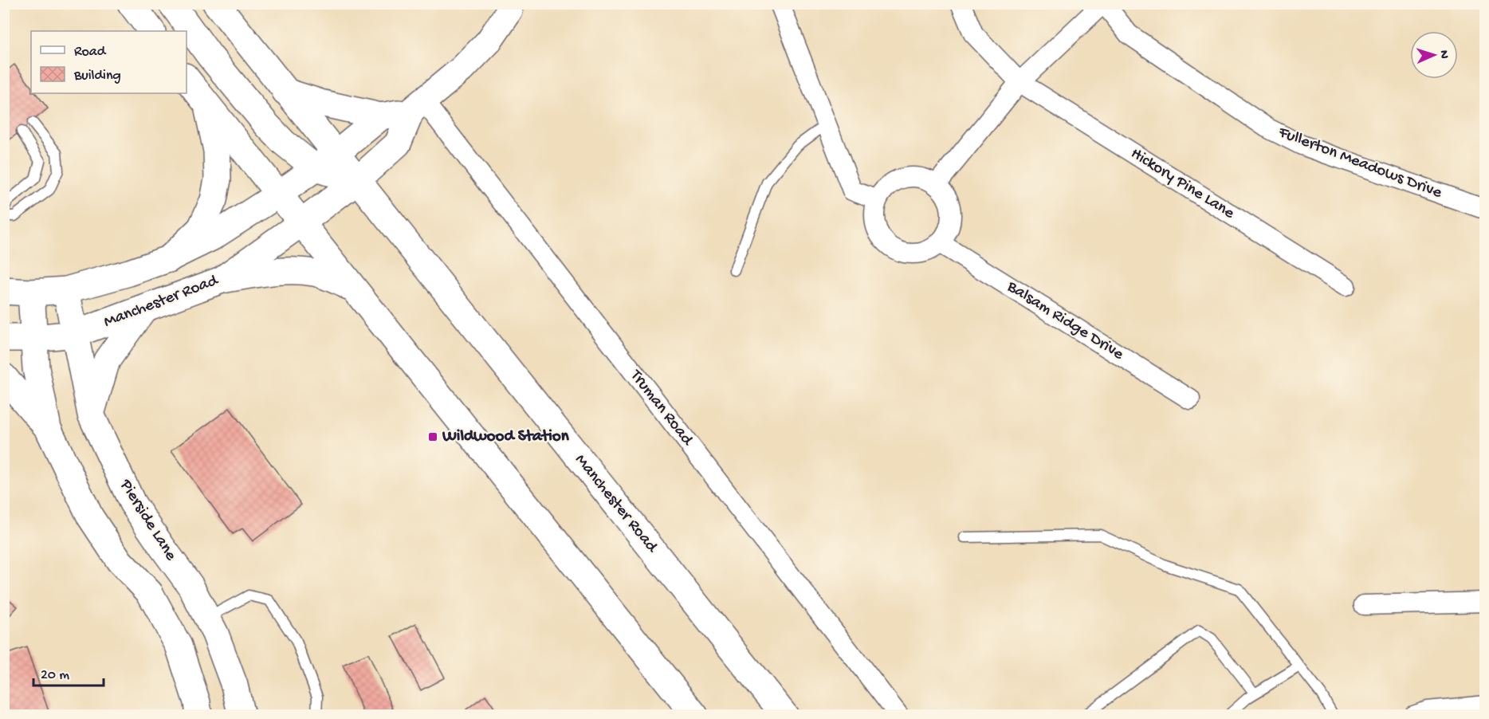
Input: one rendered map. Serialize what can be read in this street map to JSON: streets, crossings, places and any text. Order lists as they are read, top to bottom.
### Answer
{
  "streets": {
    "main road": ["Manchester Road", "Pierside Lane"],
    "street": [
      "Fullerton Meadows Drive",
      "Hickory Pine Lane",
      "Balsam Ridge Drive",
      "Truman Road"
    ]
  },
  "crossings": [
    ["Manchester Road", "Pierside Lane"]
  ],
  "places": {
    "transit": ["Wildwood Station"]
  },
  "legend": ["Road", "Building"],
  "scale_bar": "20 m",
  "north": "right"
}
